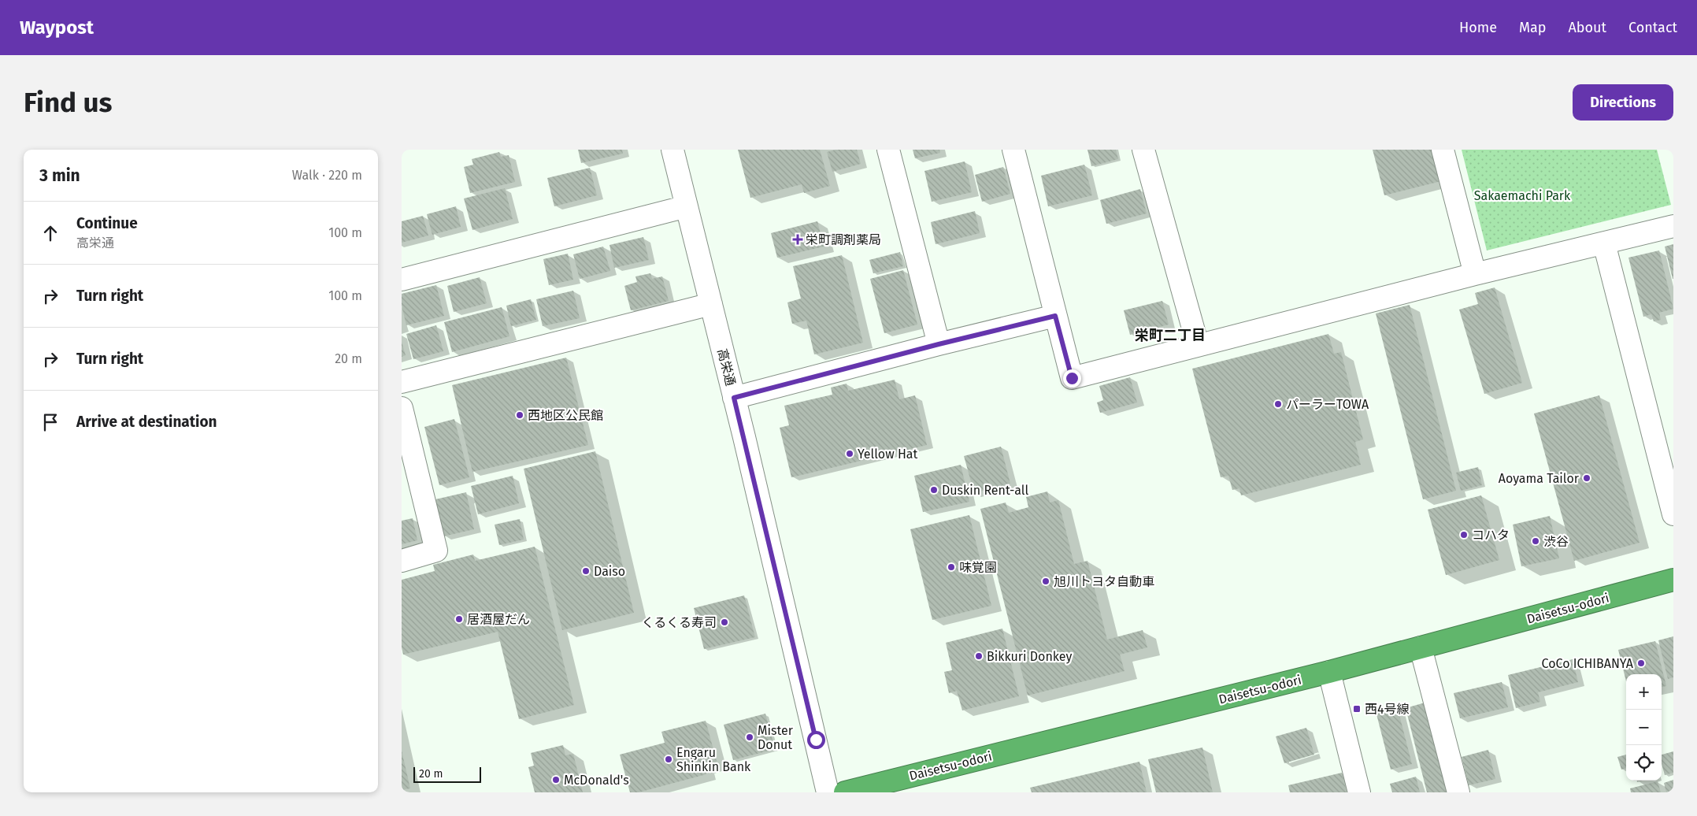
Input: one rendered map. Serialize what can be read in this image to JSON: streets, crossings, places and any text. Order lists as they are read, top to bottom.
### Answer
{
  "streets": {
    "highway": ["Daisetsu-odori"],
    "street": ["高栄通"]
  },
  "districts": ["栄町二丁目"],
  "parks": ["Sakaemachi Park"],
  "places": {
    "health": ["栄町調剤薬局"],
    "other": [
      "パーラーTOWA",
      "西地区公民館",
      "Yellow Hat",
      "Aoyama Tailor",
      "Duskin Rent-all",
      "コハタ",
      "渋谷",
      "味覚園",
      "Daiso",
      "旭川トヨタ自動車",
      "居酒屋だん",
      "くるくる寿司",
      "Bikkuri Donkey",
      "CoCo ICHIBANYA",
      "Mister Donut",
      "Engaru Shinkin Bank",
      "McDonald's"
    ],
    "transit": ["西4号線"]
  },
  "scale_bar": "20 m",
  "page": {
    "header": "Waypost",
    "nav": [
      "Home",
      "Map",
      "About",
      "Contact"
    ],
    "buttons": "Directions",
    "title": "Find us",
    "heading": ["3 min", "Walk · 220 m"],
    "list": [
      ["Continue", "高栄通", "100 m"],
      ["Turn right", "100 m"],
      ["Turn right", "20 m"],
      "Arrive at destination"
    ],
    "map_buttons": ["+", "−"],
    "scale": "20 m"
  }
}
